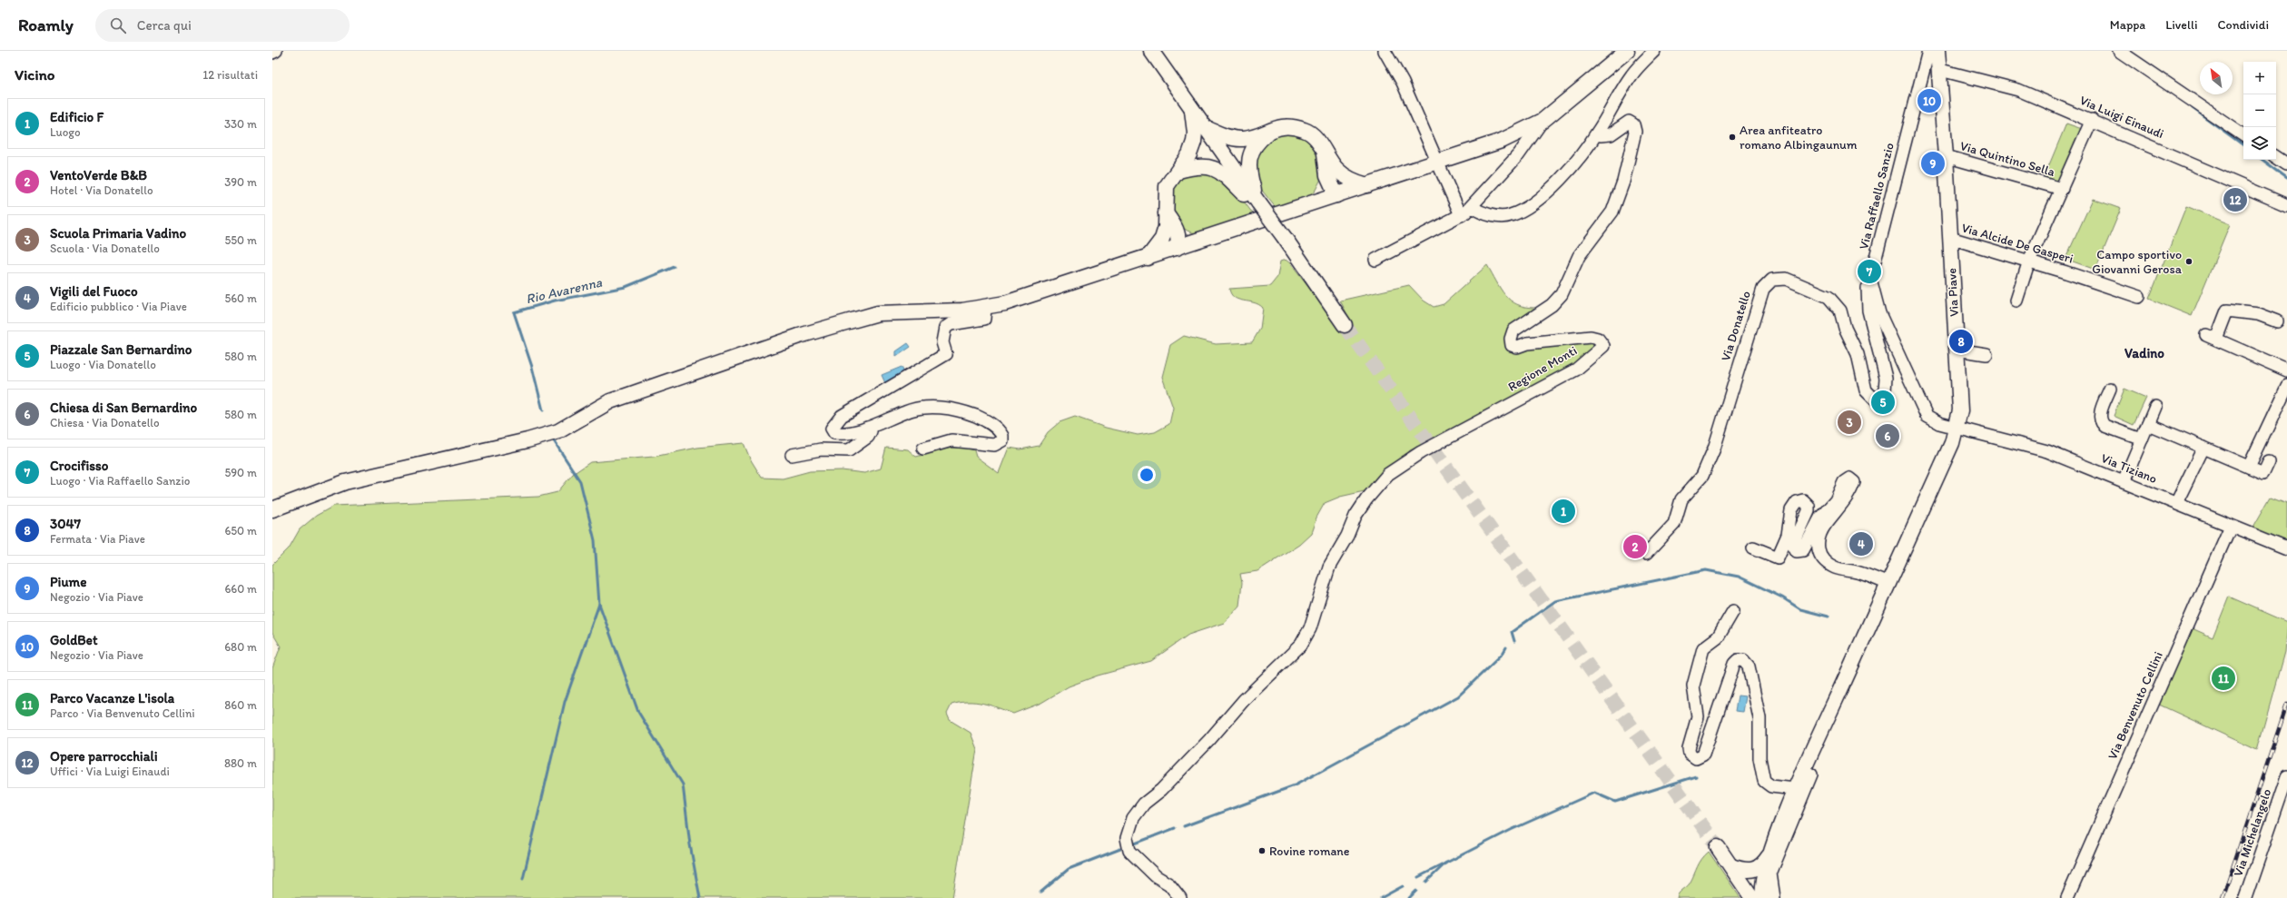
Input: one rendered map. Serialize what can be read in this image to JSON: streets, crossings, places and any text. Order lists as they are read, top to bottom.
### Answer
{
  "streets": {
    "main road": ["Via Piave"],
    "street": [
      "Via Luigi Einaudi",
      "Via Quintino Sella",
      "Via Raffaello Sanzio",
      "Via Alcide De Gasperi",
      "Via Donatello",
      "Regione Monti",
      "Via Tiziano",
      "Via Benvenuto Cellini",
      "Via Michelangelo"
    ]
  },
  "crossings": [
    ["Via Luigi Einaudi", "Via Piave"],
    ["Via Quintino Sella", "Via Piave"],
    ["Via Raffaello Sanzio", "Via Piave"],
    ["Via Raffaello Sanzio", "Via Donatello"],
    ["Via Raffaello Sanzio", "Via Tiziano"],
    ["Via Alcide De Gasperi", "Via Piave"],
    ["Via Piave", "Via Tiziano"],
    ["Via Tiziano", "Via Benvenuto Cellini"]
  ],
  "districts": ["Vadino"],
  "water": ["Rio Avarenna"],
  "places": ["Area anfiteatro romano Albingaunum", "Campo sportivo Giovanni Gerosa", "Rovine romane"],
  "north": "top left",
  "page": {
    "header": "Roamly",
    "search": "Cerca qui",
    "nav": ["Mappa", "Livelli", "Condividi"],
    "heading": ["Vicino", "12 risultati"],
    "map_buttons": ["+", "−"],
    "pins": [
      "10",
      "9",
      "12",
      "7",
      "8",
      "5",
      "3",
      "6",
      "1",
      "4",
      "2",
      "11"
    ],
    "list": [
      {
        "mark": "1",
        "name": "Edificio F",
        "note": "Luogo",
        "value": "330 m"
      },
      {
        "mark": "2",
        "name": "VentoVerde B&B",
        "note": "Hotel · Via Donatello",
        "value": "390 m"
      },
      {
        "mark": "3",
        "name": "Scuola Primaria Vadino",
        "note": "Scuola · Via Donatello",
        "value": "550 m"
      },
      {
        "mark": "4",
        "name": "Vigili del Fuoco",
        "note": "Edificio pubblico · Via Piave",
        "value": "560 m"
      },
      {
        "mark": "5",
        "name": "Piazzale San Bernardino",
        "note": "Luogo · Via Donatello",
        "value": "580 m"
      },
      {
        "mark": "6",
        "name": "Chiesa di San Bernardino",
        "note": "Chiesa · Via Donatello",
        "value": "580 m"
      },
      {
        "mark": "7",
        "name": "Crocifisso",
        "note": "Luogo · Via Raffaello Sanzio",
        "value": "590 m"
      },
      {
        "mark": "8",
        "name": "3047",
        "note": "Fermata · Via Piave",
        "value": "650 m"
      },
      {
        "mark": "9",
        "name": "Piume",
        "note": "Negozio · Via Piave",
        "value": "660 m"
      },
      {
        "mark": "10",
        "name": "GoldBet",
        "note": "Negozio · Via Piave",
        "value": "680 m"
      },
      {
        "mark": "11",
        "name": "Parco Vacanze L'isola",
        "note": "Parco · Via Benvenuto Cellini",
        "value": "860 m"
      },
      {
        "mark": "12",
        "name": "Opere parrocchiali",
        "note": "Uffici · Via Luigi Einaudi",
        "value": "880 m"
      }
    ]
  }
}
